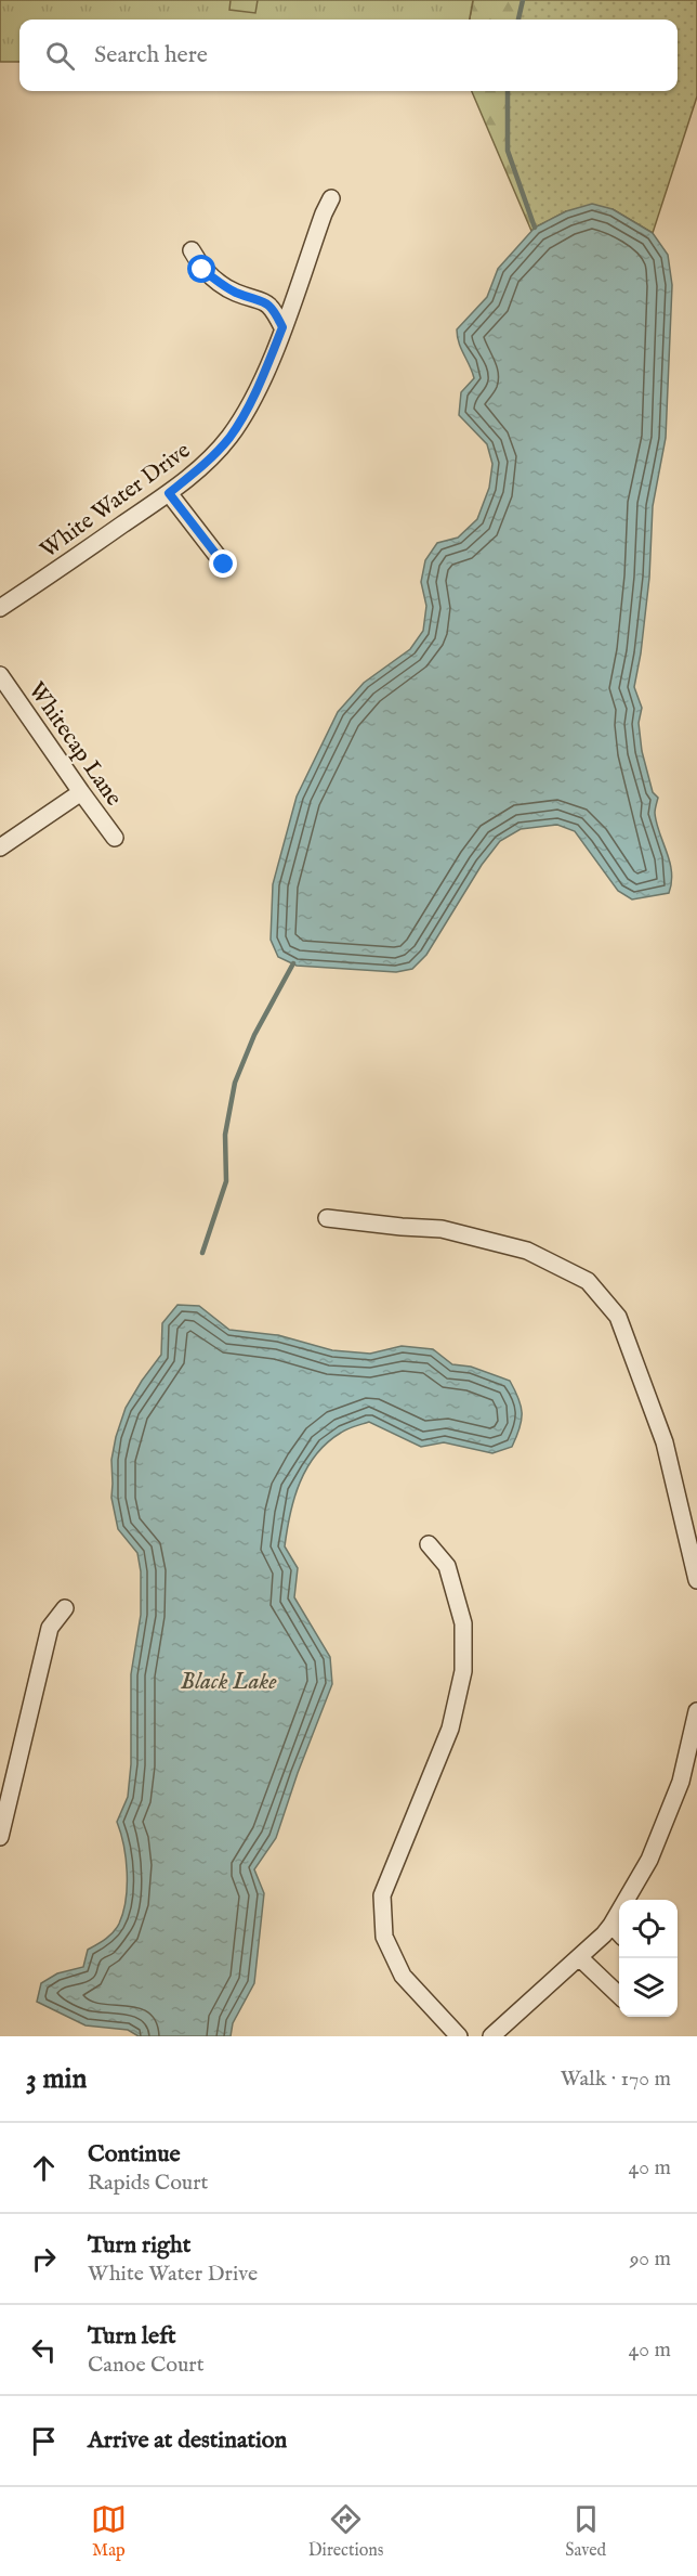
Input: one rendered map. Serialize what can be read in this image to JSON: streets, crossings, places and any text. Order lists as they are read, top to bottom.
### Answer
{
  "streets": {
    "street": ["White Water Drive", "Whitecap Lane"]
  },
  "water": ["Black Lake"],
  "page": {
    "search": "Search here",
    "heading": ["3 min", "Walk · 170 m"],
    "list": [
      ["Continue", "Rapids Court", "40 m"],
      ["Turn right", "White Water Drive", "90 m"],
      ["Turn left", "Canoe Court", "40 m"],
      "Arrive at destination"
    ],
    "nav": ["Map", "Directions", "Saved"]
  }
}
